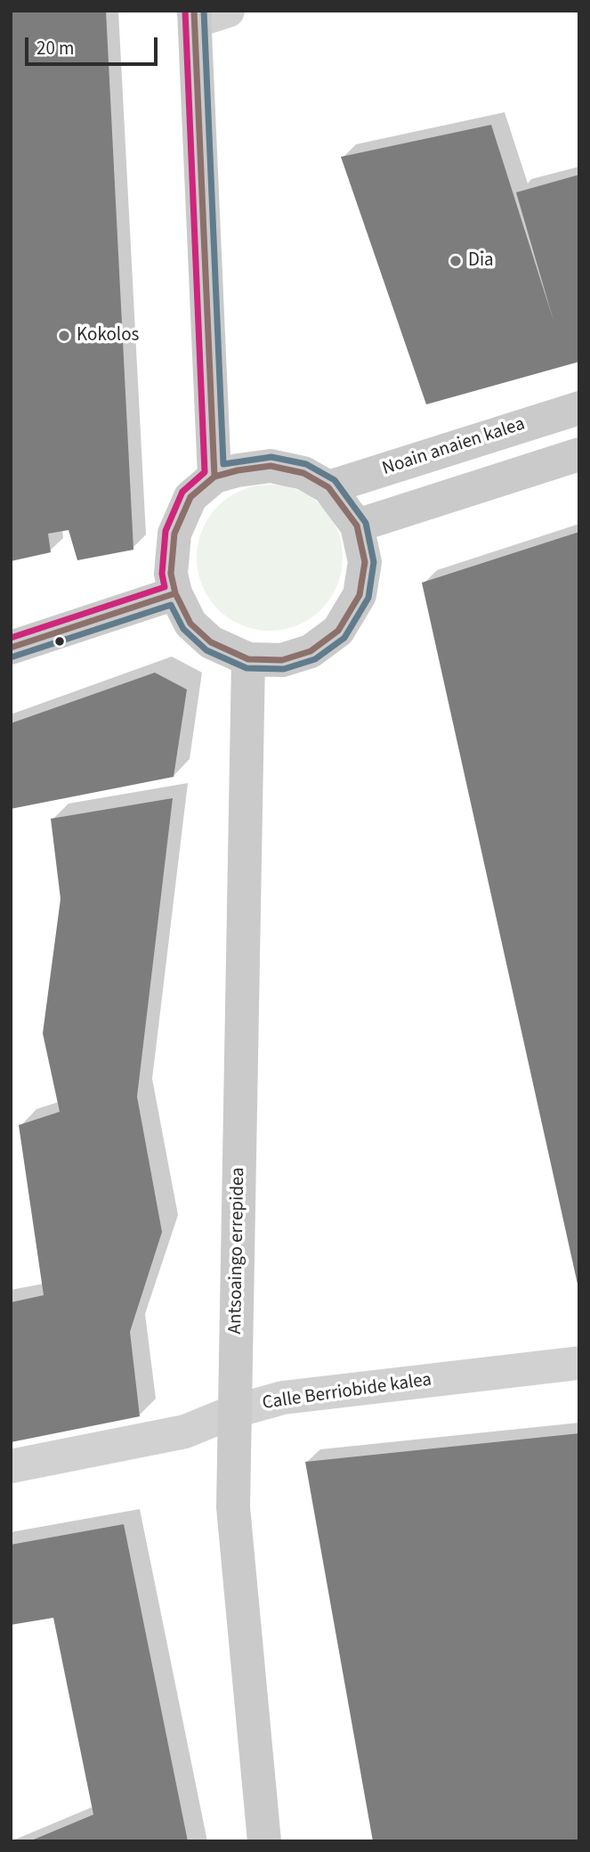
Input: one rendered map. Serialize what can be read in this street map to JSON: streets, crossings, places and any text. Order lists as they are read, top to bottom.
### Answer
{
  "streets": {
    "street": ["Noain anaien kalea", "Antsoaingo errepidea", "Calle Berriobide kalea"]
  },
  "crossings": [
    ["Noain anaien kalea", "Antsoaingo errepidea"],
    ["Antsoaingo errepidea", "Calle Berriobide kalea"]
  ],
  "places": ["Dia", "Kokolos"],
  "scale_bar": "20 m"
}
